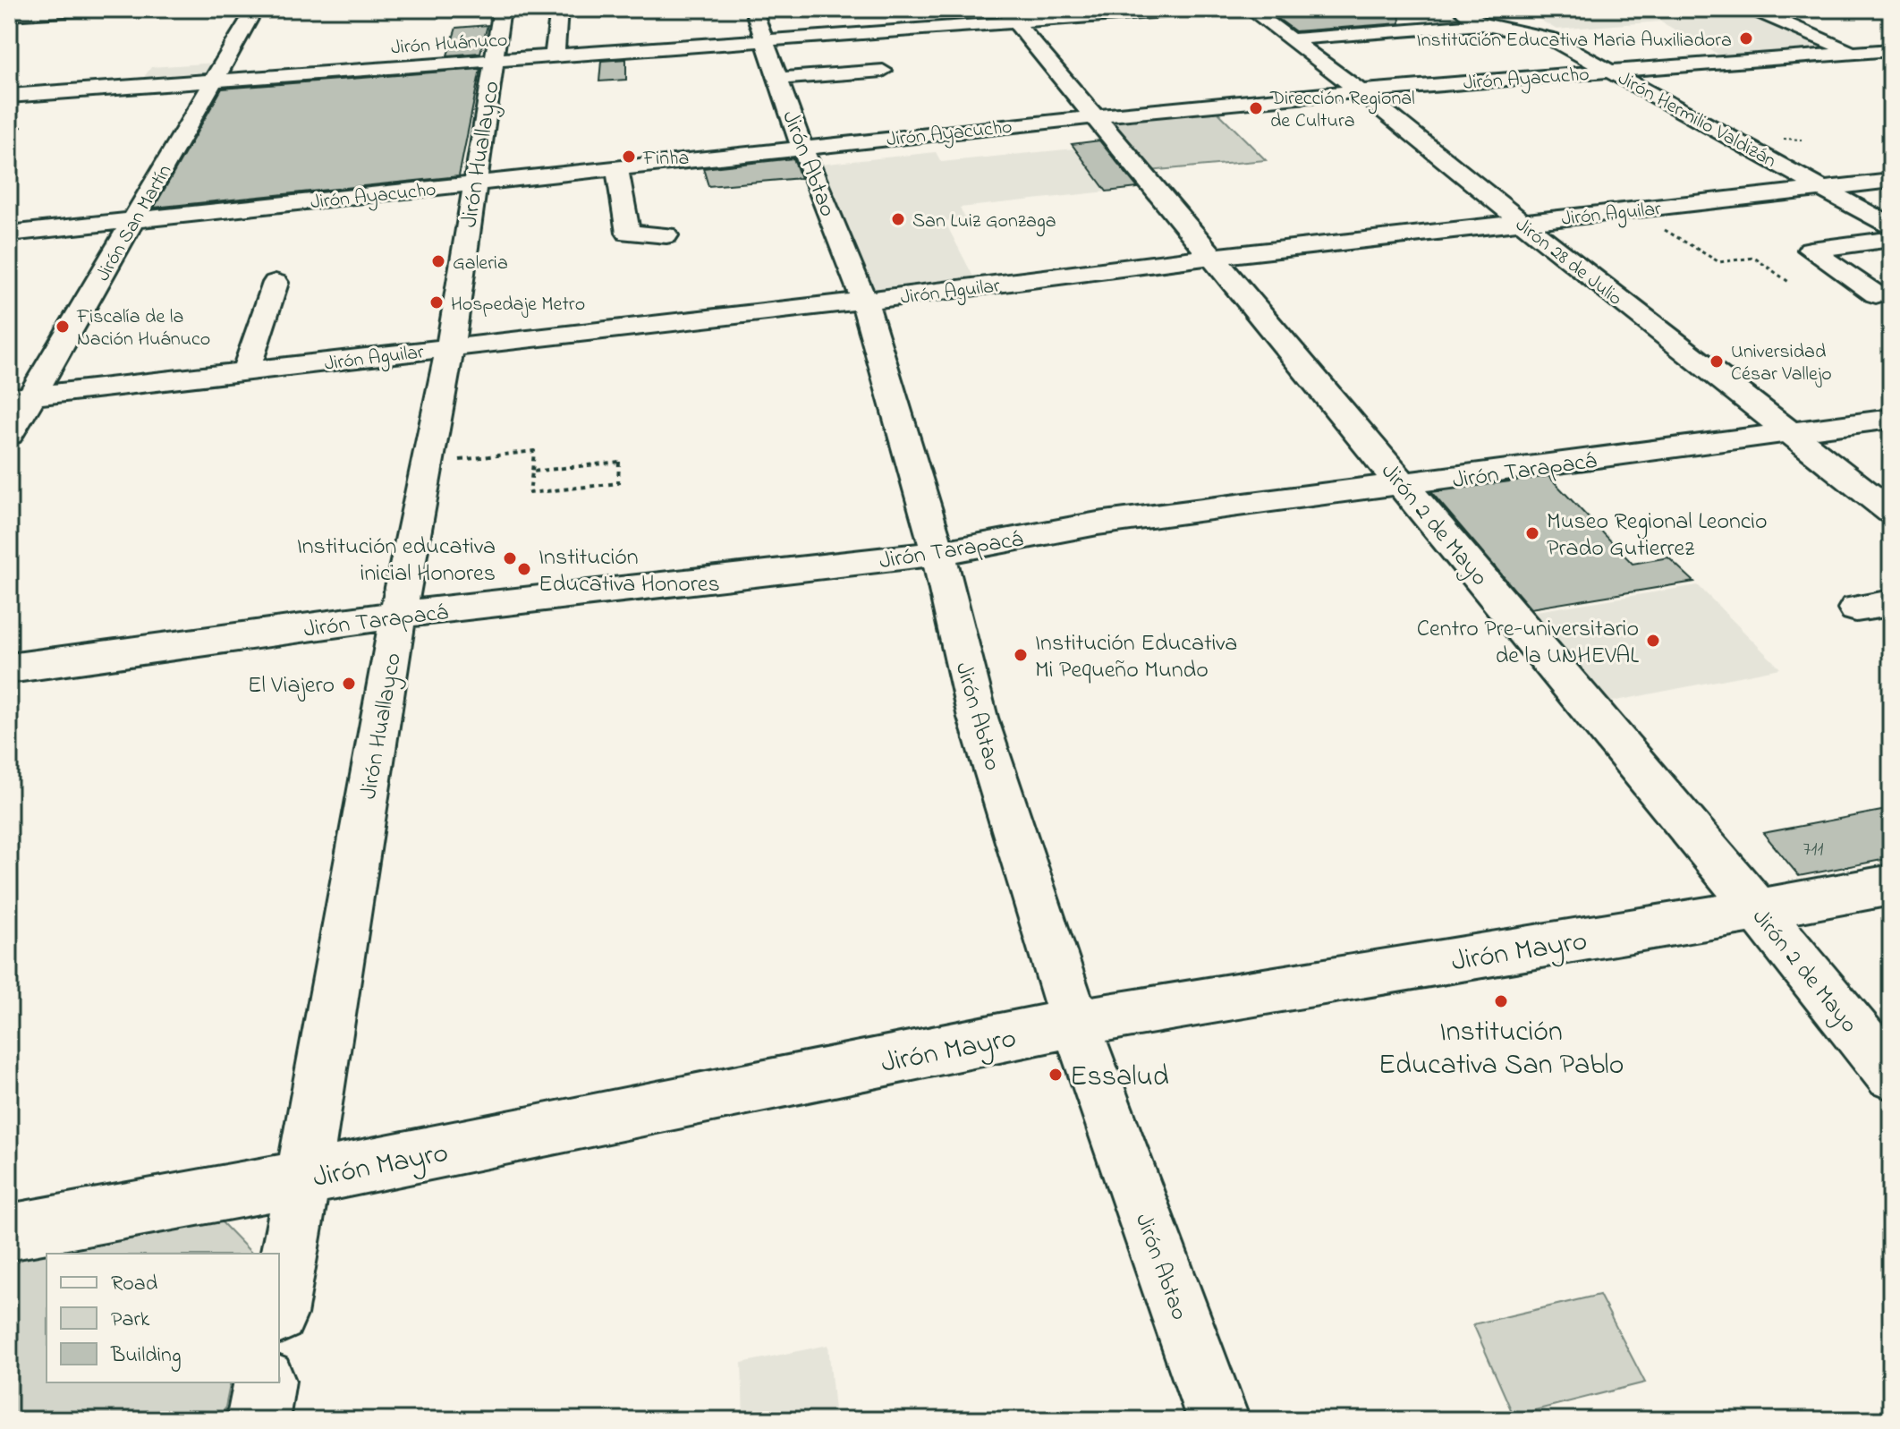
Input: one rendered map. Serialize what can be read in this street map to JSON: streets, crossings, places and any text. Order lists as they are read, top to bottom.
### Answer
{
  "streets": {
    "street": [
      "Jirón Huánuco",
      "Jirón Ayacucho",
      "Jirón Hermilio Valdizán",
      "Jirón Huallayco",
      "Jirón Abtao",
      "Jirón Aguilar",
      "Jirón San Martín",
      "Jirón 28 de Julio",
      "Jirón Tarapacá",
      "Jirón 2 de Mayo",
      "Jirón Mayro"
    ]
  },
  "crossings": [
    ["Jirón Huánuco", "Jirón Huallayco"],
    ["Jirón Huánuco", "Jirón Abtao"],
    ["Jirón Huánuco", "Jirón San Martín"],
    ["Jirón Huánuco", "Jirón 2 de Mayo"],
    ["Jirón Ayacucho", "Jirón Hermilio Valdizán"],
    ["Jirón Ayacucho", "Jirón Huallayco"],
    ["Jirón Ayacucho", "Jirón Abtao"],
    ["Jirón Ayacucho", "Jirón San Martín"],
    ["Jirón Ayacucho", "Jirón 28 de Julio"],
    ["Jirón Ayacucho", "Jirón 2 de Mayo"],
    ["Jirón Hermilio Valdizán", "Jirón Aguilar"],
    ["Jirón Huallayco", "Jirón Aguilar"],
    ["Jirón Huallayco", "Jirón Tarapacá"],
    ["Jirón Huallayco", "Jirón Mayro"],
    ["Jirón Abtao", "Jirón Aguilar"],
    ["Jirón Abtao", "Jirón Tarapacá"],
    ["Jirón Abtao", "Jirón Mayro"],
    ["Jirón Aguilar", "Jirón San Martín"],
    ["Jirón Aguilar", "Jirón 28 de Julio"],
    ["Jirón Aguilar", "Jirón 2 de Mayo"],
    ["Jirón 28 de Julio", "Jirón Tarapacá"],
    ["Jirón Tarapacá", "Jirón 2 de Mayo"],
    ["Jirón 2 de Mayo", "Jirón Mayro"]
  ],
  "places": [
    "Institución Educativa Maria Auxiliadora",
    "Dirección Regional de Cultura",
    "Finha",
    "San Luiz Gonzaga",
    "Galeria",
    "Hospedaje Metro",
    "Fiscalía de la Nación Huánuco",
    "Universidad César Vallejo",
    "Museo Regional Leoncio Prado Gutierrez",
    "Institución educativa inicial Honores",
    "Institución Educativa Honores",
    "Centro Pre-universitario de la UNHEVAL",
    "Institución Educativa Mi Pequeño Mundo",
    "El Viajero",
    "Institución Educativa San Pablo",
    "Essalud"
  ],
  "house_numbers": ["711"],
  "legend": ["Road", "Park", "Building"]
}
